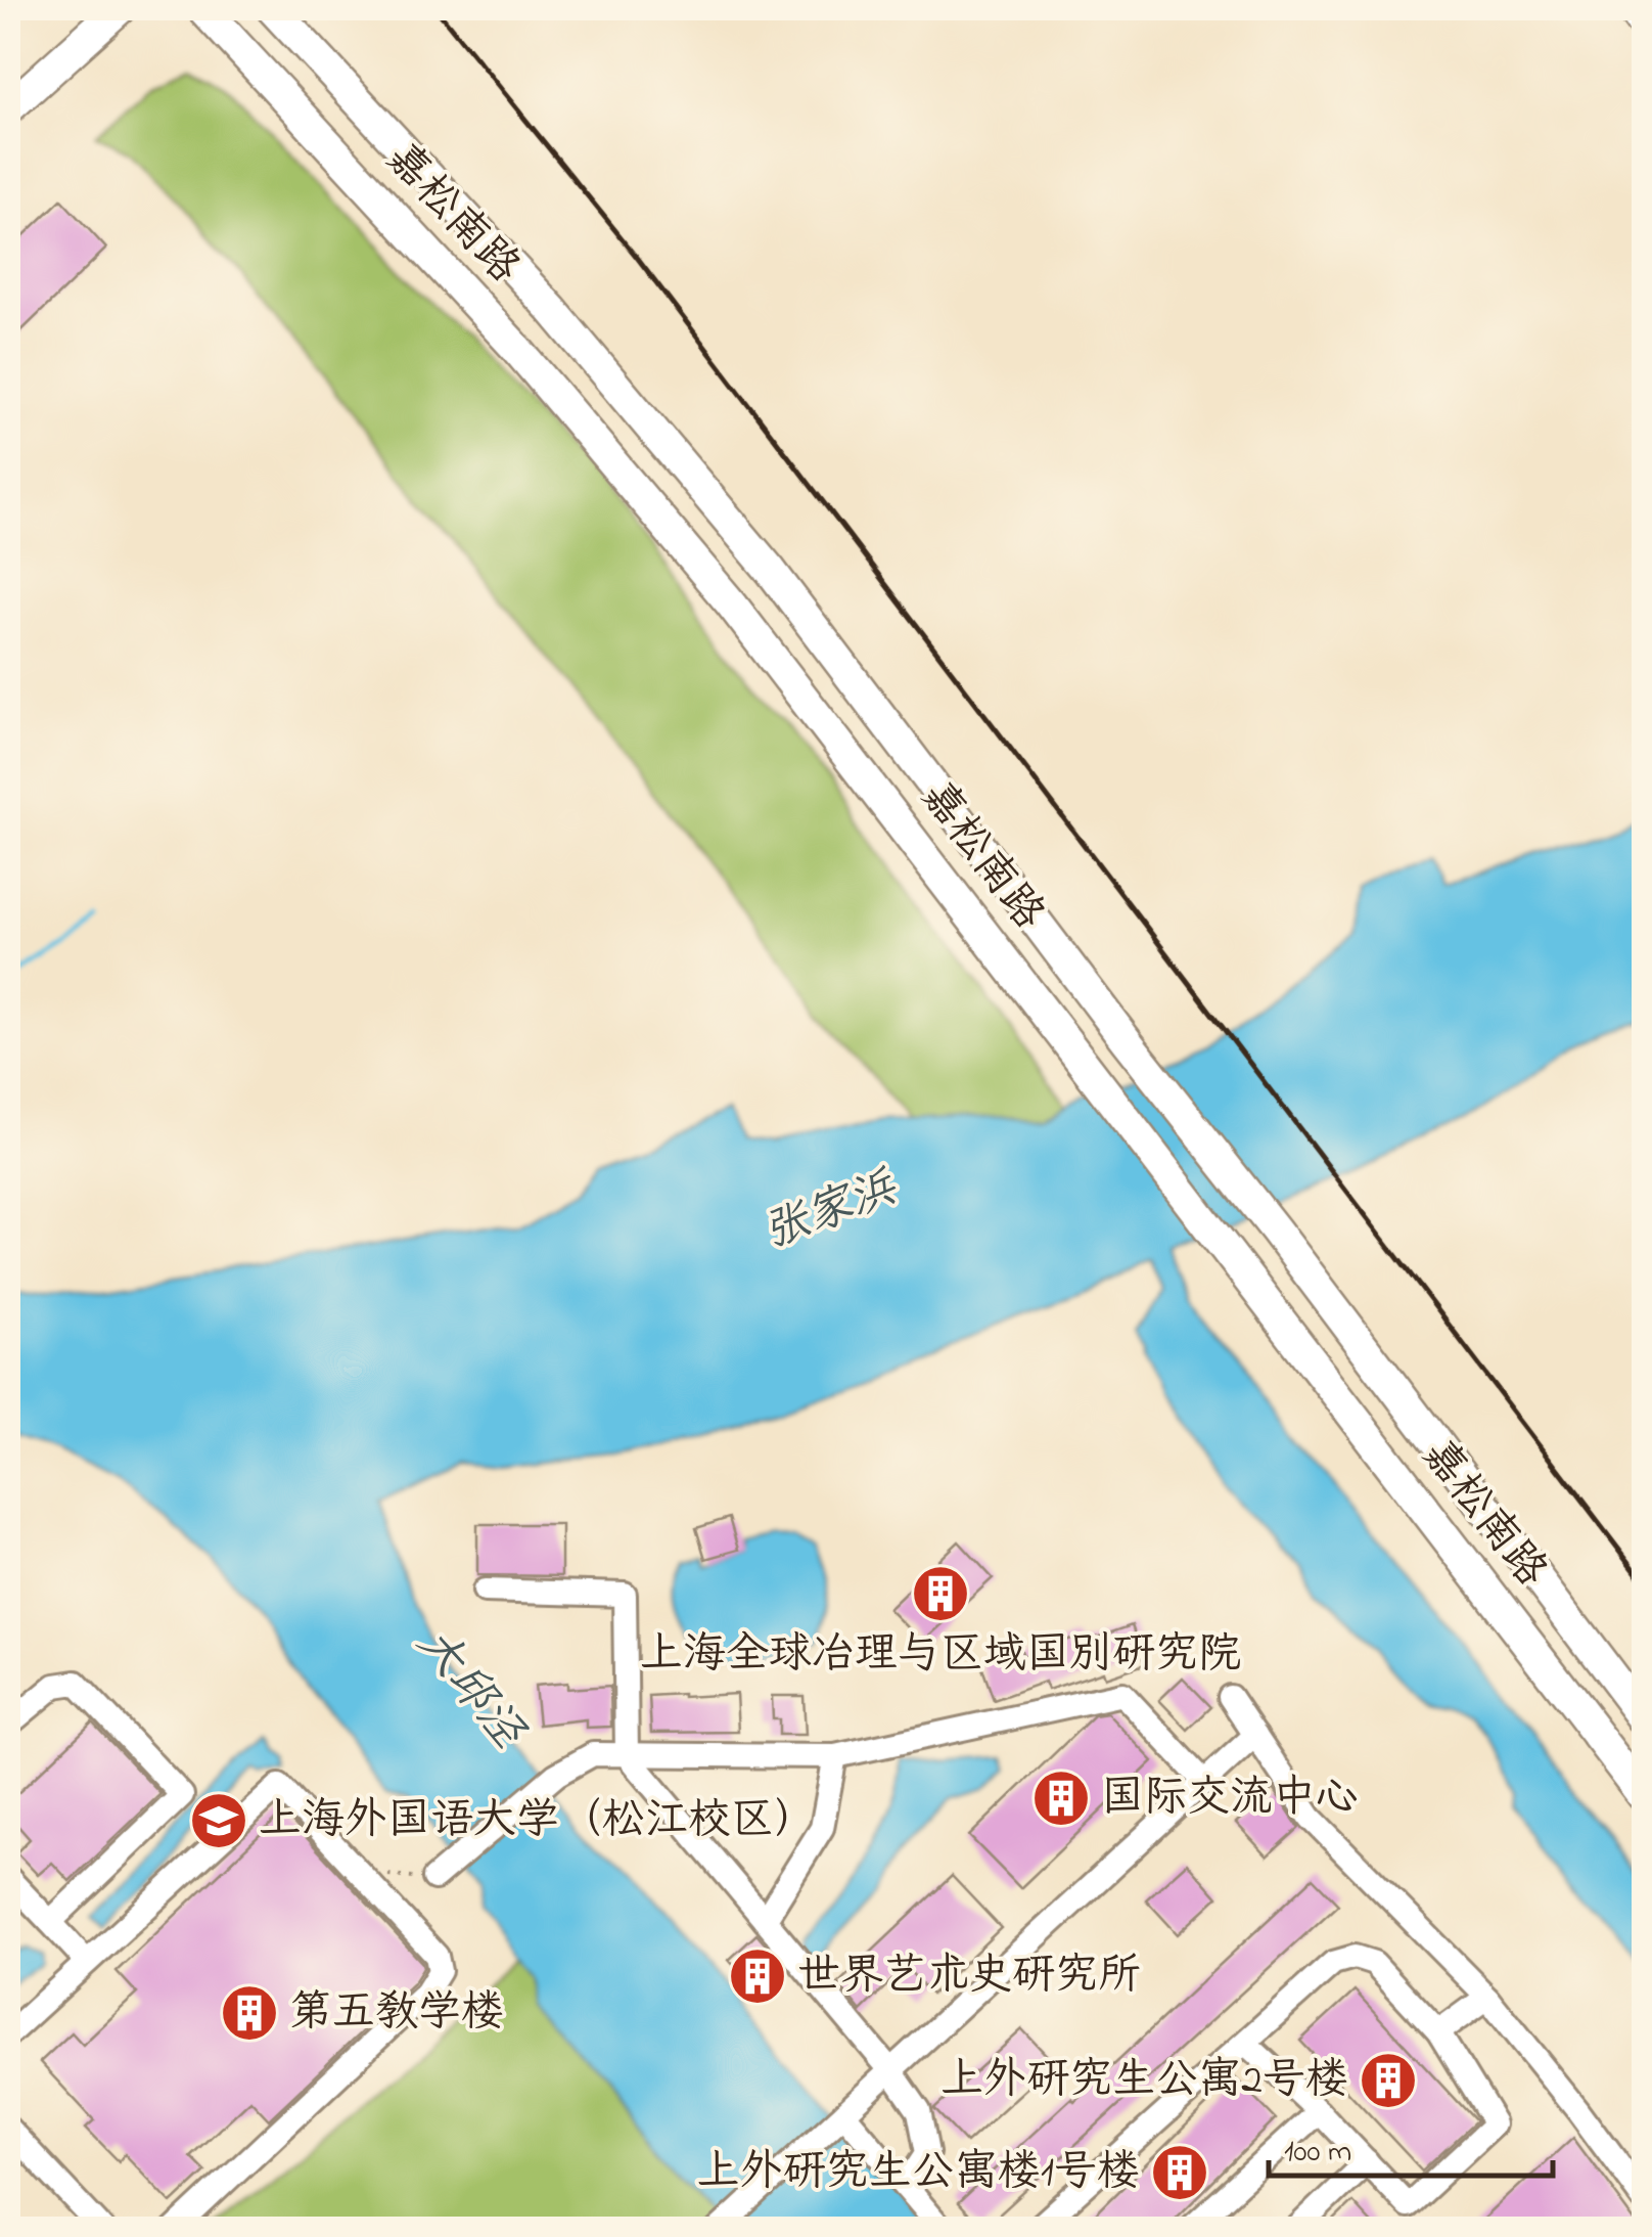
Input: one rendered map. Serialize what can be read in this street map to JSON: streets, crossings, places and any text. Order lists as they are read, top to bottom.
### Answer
{
  "streets": {
    "main road": ["嘉松南路"]
  },
  "water": ["张家浜", "大邱泾"],
  "places": {
    "building": [
      "上海全球冶理与区域国别研究院",
      "国际交流中心",
      "世界艺术史研究所",
      "第五教学楼",
      "上外研究生公寓2号楼",
      "上外研究生公寓楼1号楼"
    ],
    "school or university": ["上海外国语大学（松江校区）"]
  },
  "scale_bar": "100 m"
}
